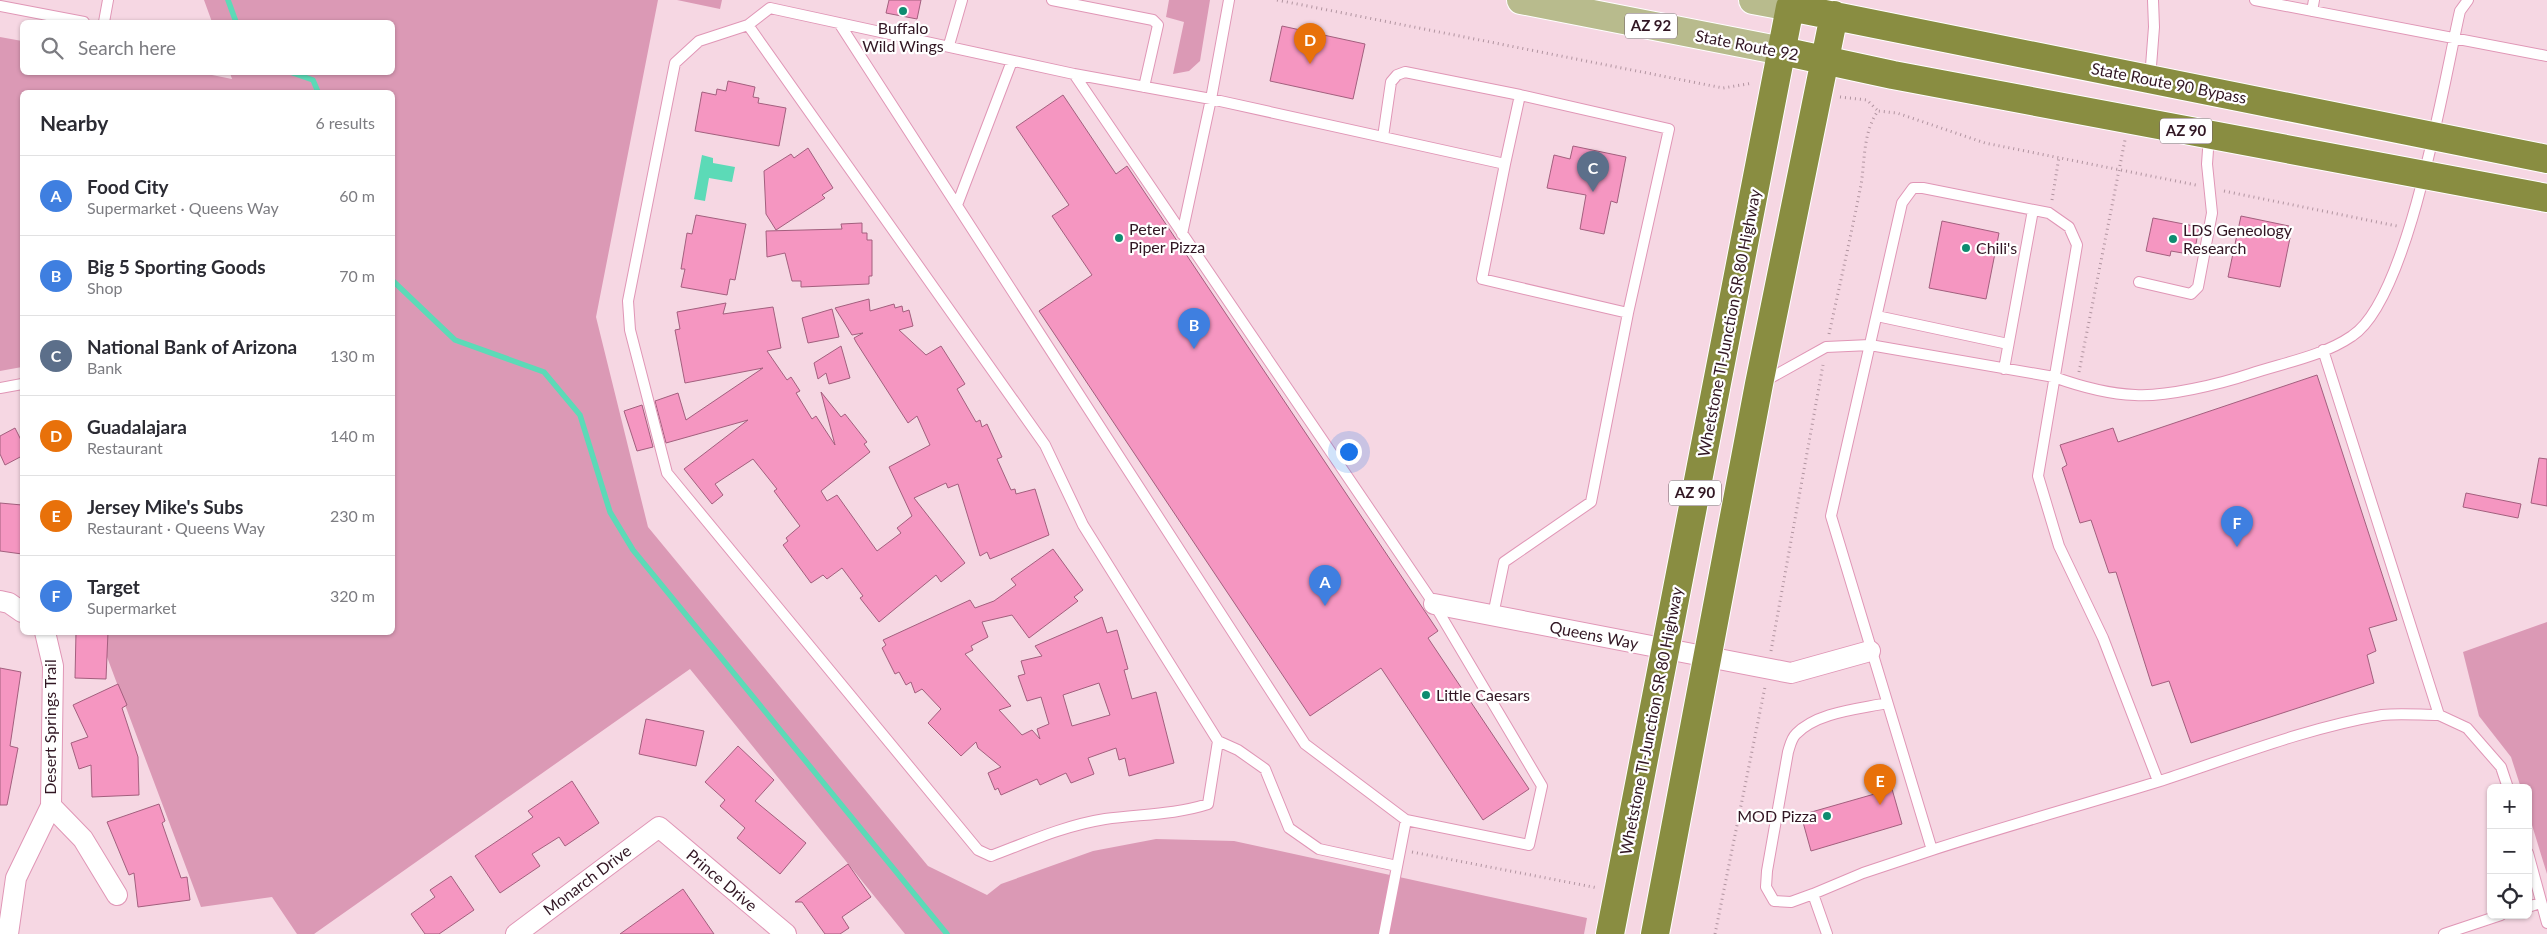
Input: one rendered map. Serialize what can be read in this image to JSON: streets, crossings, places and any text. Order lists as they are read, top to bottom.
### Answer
{
  "streets": {
    "highway": [
      "AZ 92",
      "State Route 92",
      "State Route 90 Bypass",
      "AZ 90",
      "Whetstone TI-Junction SR 80 Highway"
    ],
    "street": [
      "Queens Way",
      "Desert Springs Trail",
      "Monarch Drive",
      "Prince Drive"
    ]
  },
  "crossings": [
    ["State Route 92", "AZ 90"],
    ["State Route 92", "Whetstone TI-Junction SR 80 Highway"],
    ["State Route 90 Bypass", "AZ 90"],
    ["State Route 90 Bypass", "Whetstone TI-Junction SR 80 Highway"],
    ["AZ 90", "Queens Way"],
    ["Whetstone TI-Junction SR 80 Highway", "Queens Way"],
    ["Monarch Drive", "Prince Drive"]
  ],
  "places": [
    "Buffalo Wild Wings",
    "Peter Piper Pizza",
    "LDS Geneology Research",
    "Chili's",
    "Little Caesars",
    "MOD Pizza"
  ],
  "page": {
    "search": "Search here",
    "pins": [
      "D",
      "C",
      "B",
      "F",
      "A",
      "E"
    ],
    "heading": ["Nearby", "6 results"],
    "list": [
      {
        "mark": "A",
        "name": "Food City",
        "note": "Supermarket · Queens Way",
        "value": "60 m"
      },
      {
        "mark": "B",
        "name": "Big 5 Sporting Goods",
        "note": "Shop",
        "value": "70 m"
      },
      {
        "mark": "C",
        "name": "National Bank of Arizona",
        "note": "Bank",
        "value": "130 m"
      },
      {
        "mark": "D",
        "name": "Guadalajara",
        "note": "Restaurant",
        "value": "140 m"
      },
      {
        "mark": "E",
        "name": "Jersey Mike's Subs",
        "note": "Restaurant · Queens Way",
        "value": "230 m"
      },
      {
        "mark": "F",
        "name": "Target",
        "note": "Supermarket",
        "value": "320 m"
      }
    ],
    "map_buttons": ["+", "−"]
  }
}
